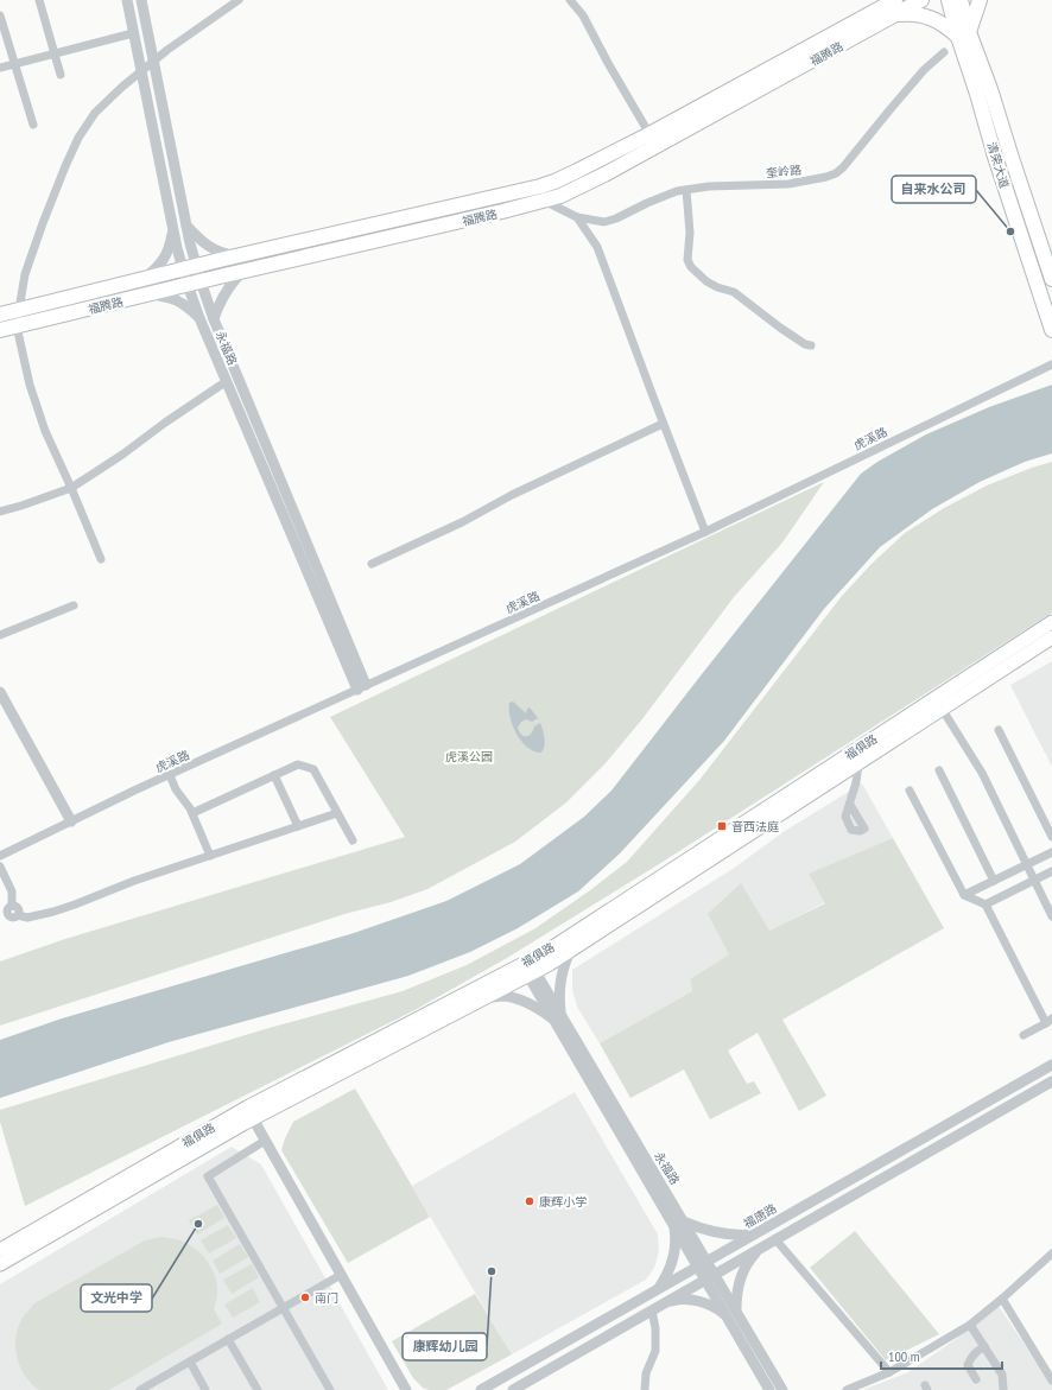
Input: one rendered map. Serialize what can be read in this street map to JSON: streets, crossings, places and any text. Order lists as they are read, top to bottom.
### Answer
{
  "streets": {
    "main road": ["福腾路", "清荣大道", "福俱路"],
    "street": [
      "奎岭路",
      "永福路",
      "虎溪路",
      "福唐路"
    ]
  },
  "crossings": [
    ["福腾路", "永福路"],
    ["永福路", "虎溪路"],
    ["永福路", "福俱路"],
    ["永福路", "福唐路"]
  ],
  "parks": ["虎溪公园"],
  "places": {
    "other": [
      "自来水公司",
      "康辉小学",
      "文光中学",
      "康辉幼儿园",
      "南门"
    ],
    "transit": ["音西法庭"]
  },
  "scale_bar": "100 m"
}
